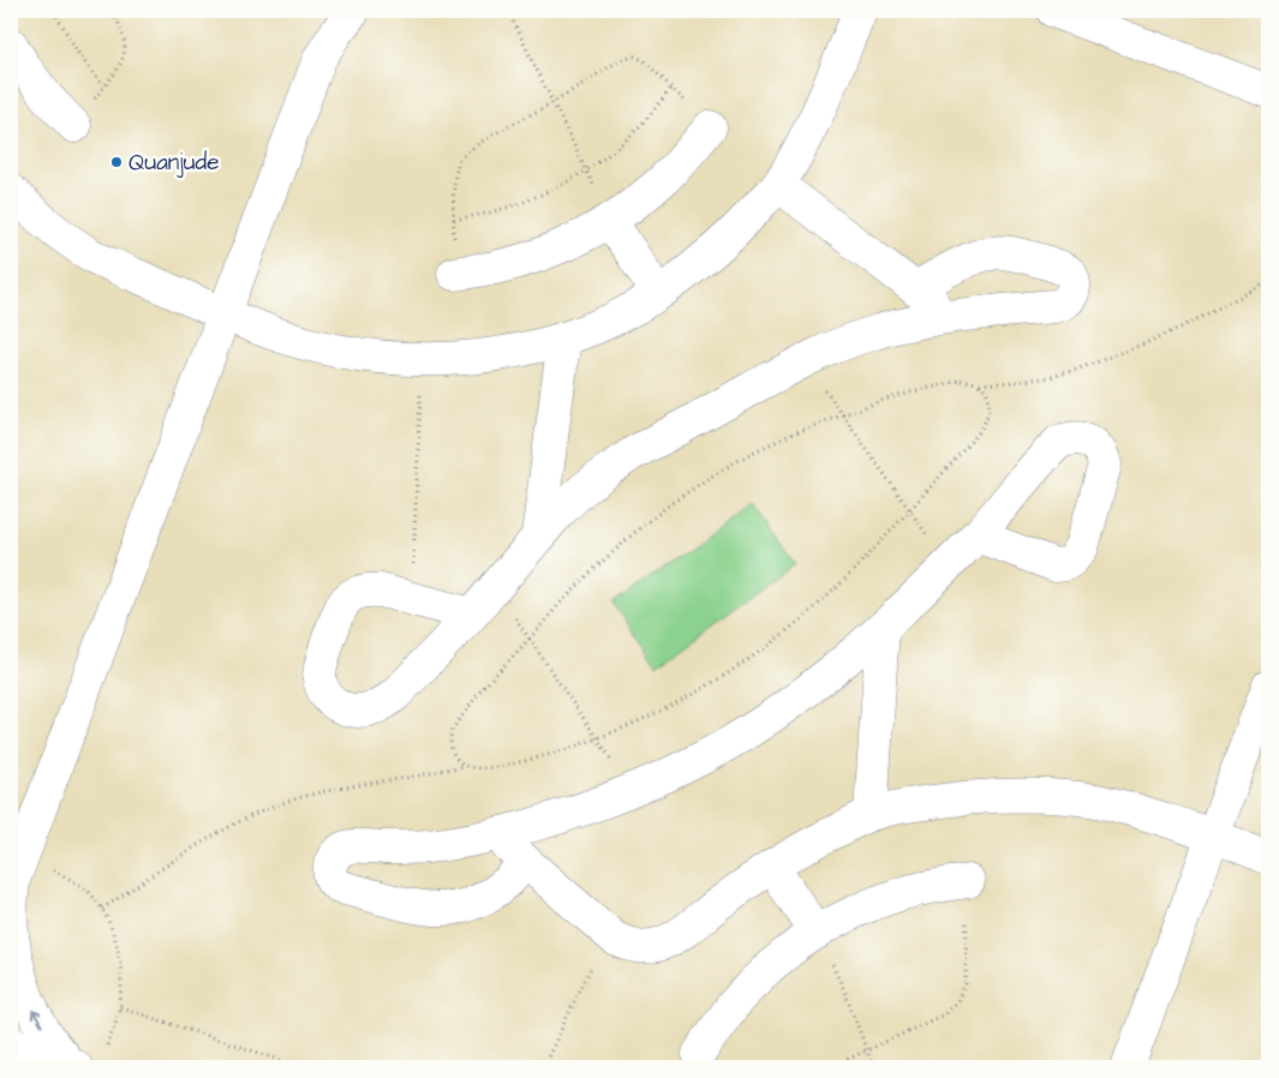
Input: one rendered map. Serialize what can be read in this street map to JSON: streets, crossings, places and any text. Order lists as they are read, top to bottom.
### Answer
{
  "places": ["Quanjude"]
}
